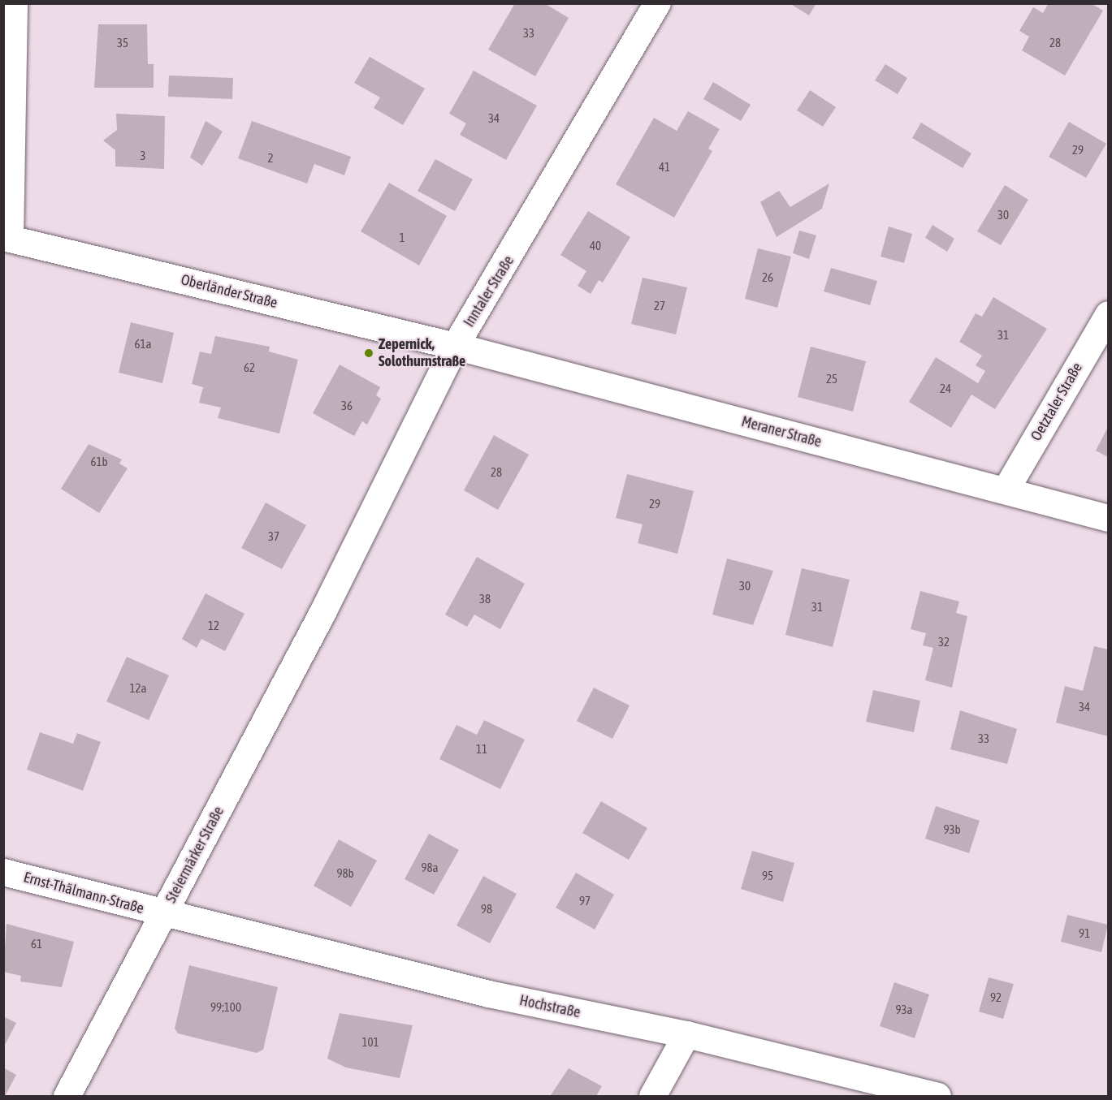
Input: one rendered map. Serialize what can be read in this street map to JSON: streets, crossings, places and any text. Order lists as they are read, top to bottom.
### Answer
{
  "streets": {
    "street": [
      "Oberländer Straße",
      "Inntaler Straße",
      "Oetztaler Straße",
      "Meraner Straße",
      "Steiermärker Straße",
      "Ernst-Thälmann-Straße",
      "Hochstraße"
    ]
  },
  "crossings": [
    ["Oberländer Straße", "Inntaler Straße"],
    ["Oberländer Straße", "Meraner Straße"],
    ["Inntaler Straße", "Meraner Straße"],
    ["Inntaler Straße", "Steiermärker Straße"],
    ["Oetztaler Straße", "Meraner Straße"],
    ["Steiermärker Straße", "Ernst-Thälmann-Straße"],
    ["Steiermärker Straße", "Hochstraße"],
    ["Ernst-Thälmann-Straße", "Hochstraße"]
  ],
  "places": ["Zepernick, Solothurnstraße"],
  "house_numbers": [
    "33",
    "35",
    "28",
    "34",
    "29",
    "3",
    "2",
    "41",
    "30",
    "1",
    "40",
    "26",
    "27",
    "31",
    "61a",
    "62",
    "25",
    "24",
    "36",
    "61b",
    "28",
    "29",
    "37",
    "30",
    "38",
    "31",
    "12",
    "32",
    "12a",
    "34",
    "33",
    "11",
    "93b",
    "98a",
    "98b",
    "95",
    "97",
    "98",
    "91",
    "61",
    "92",
    "99;100",
    "93a",
    "101"
  ]
}
